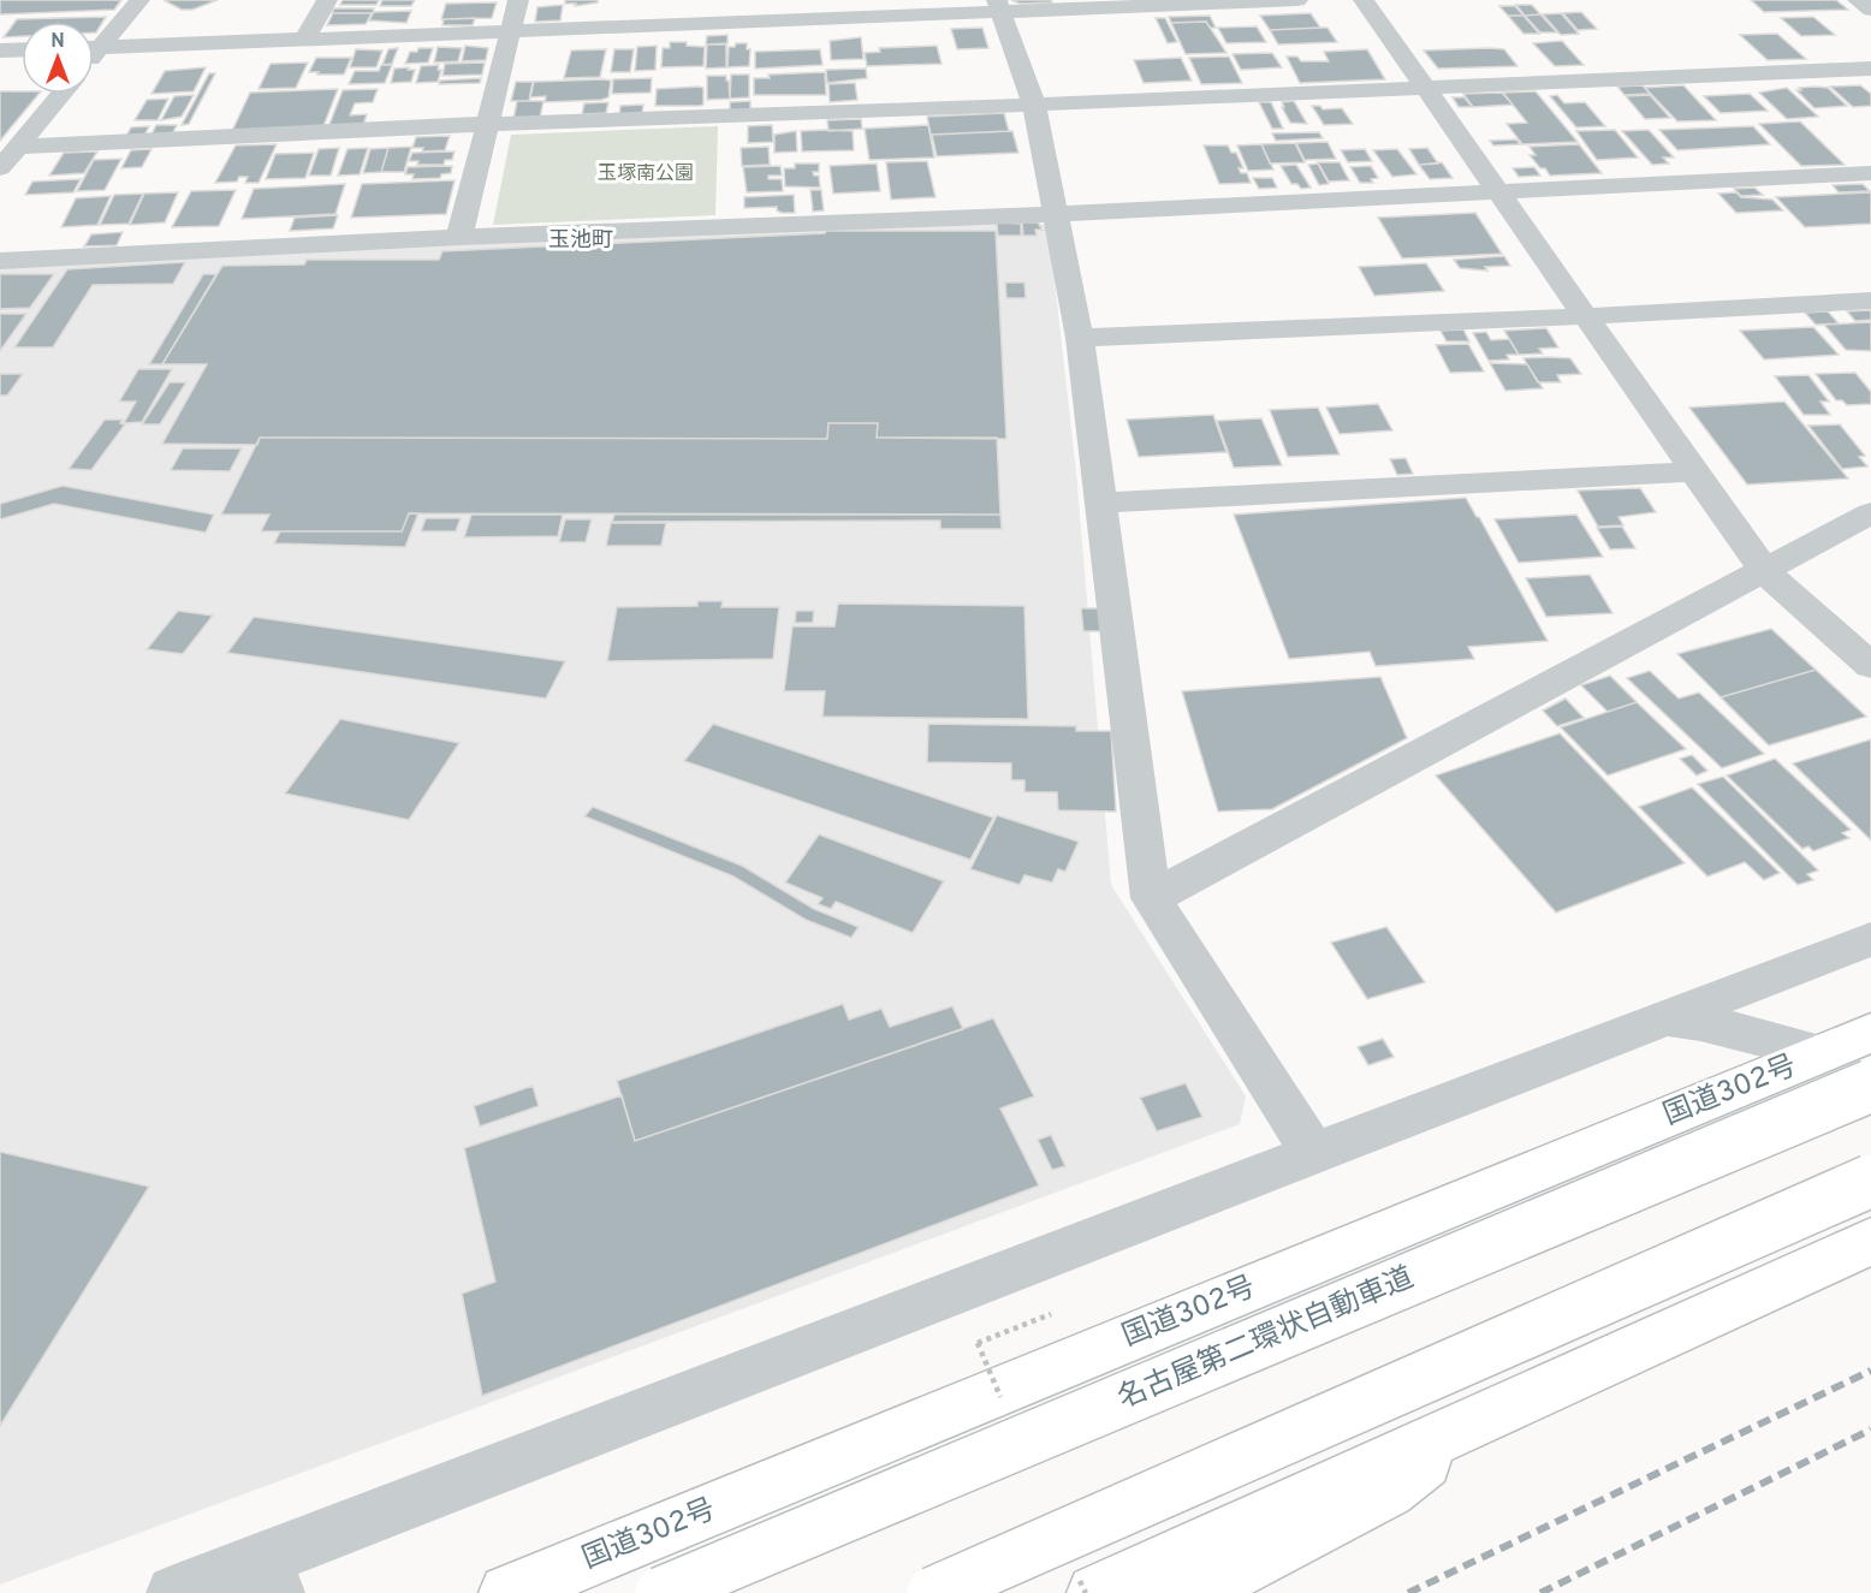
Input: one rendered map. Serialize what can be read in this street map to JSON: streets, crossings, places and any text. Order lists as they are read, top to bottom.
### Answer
{
  "streets": {
    "highway": ["国道302号", "名古屋第二環状自動車道"]
  },
  "districts": ["玉池町"],
  "parks": ["玉塚南公園"],
  "north": "top"
}
